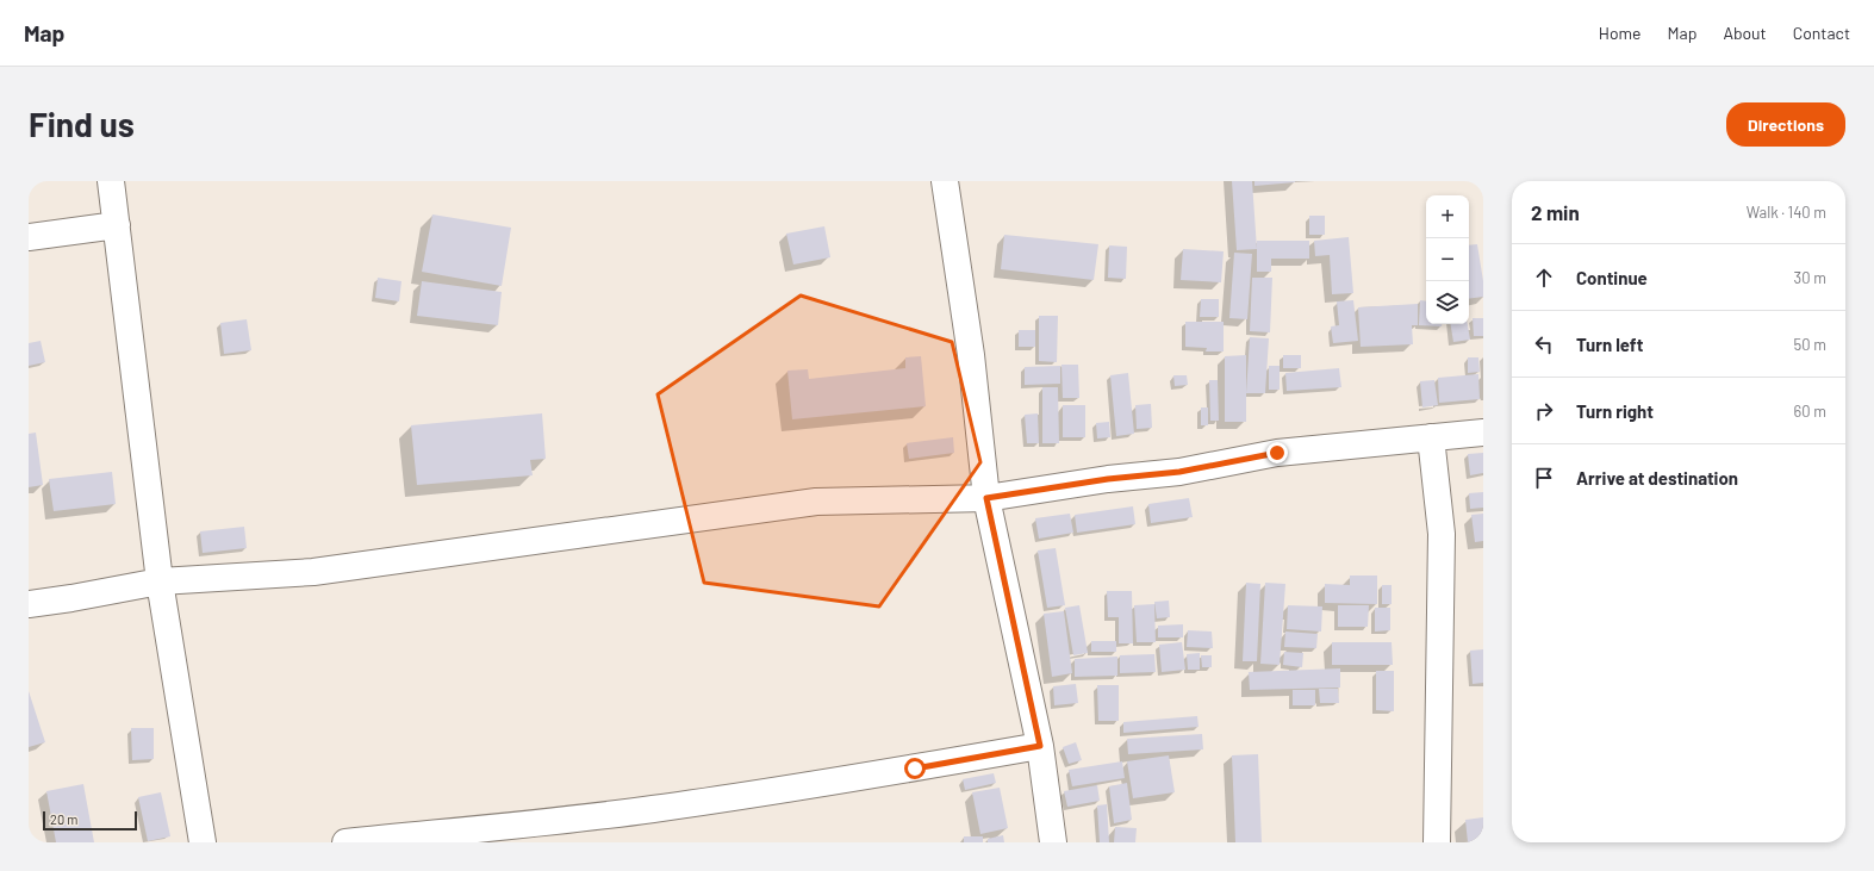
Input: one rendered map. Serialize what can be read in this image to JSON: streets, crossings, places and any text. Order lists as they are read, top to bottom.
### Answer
{
  "scale_bar": "20 m",
  "page": {
    "header": "Map",
    "nav": [
      "Home",
      "Map",
      "About",
      "Contact"
    ],
    "buttons": "Directions",
    "title": "Find us",
    "heading": ["2 min", "Walk · 140 m"],
    "map_buttons": ["+", "−"],
    "list": [
      ["Continue", "30 m"],
      ["Turn left", "50 m"],
      ["Turn right", "60 m"],
      "Arrive at destination"
    ],
    "scale": "20 m"
  }
}
